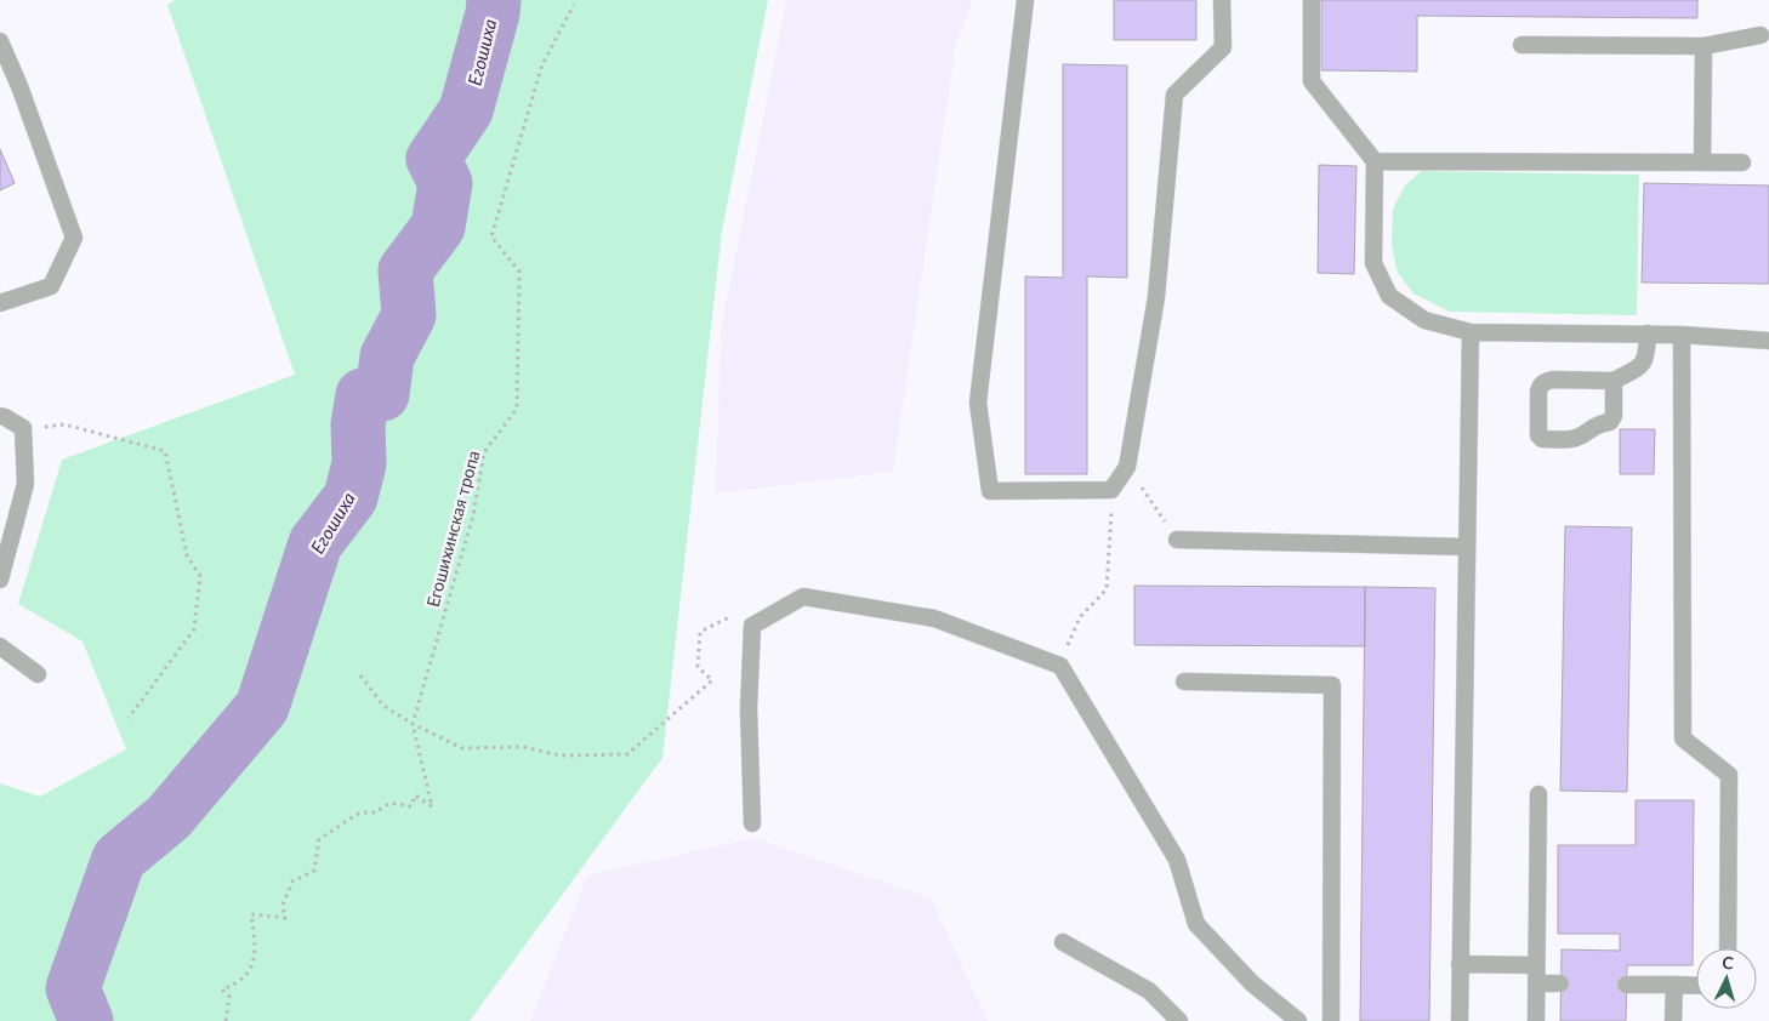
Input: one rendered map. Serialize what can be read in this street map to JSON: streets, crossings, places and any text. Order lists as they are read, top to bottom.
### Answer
{
  "streets": {
    "path": ["Егошихинская тропа"]
  },
  "water": ["Егошиха"],
  "north": "top"
}
